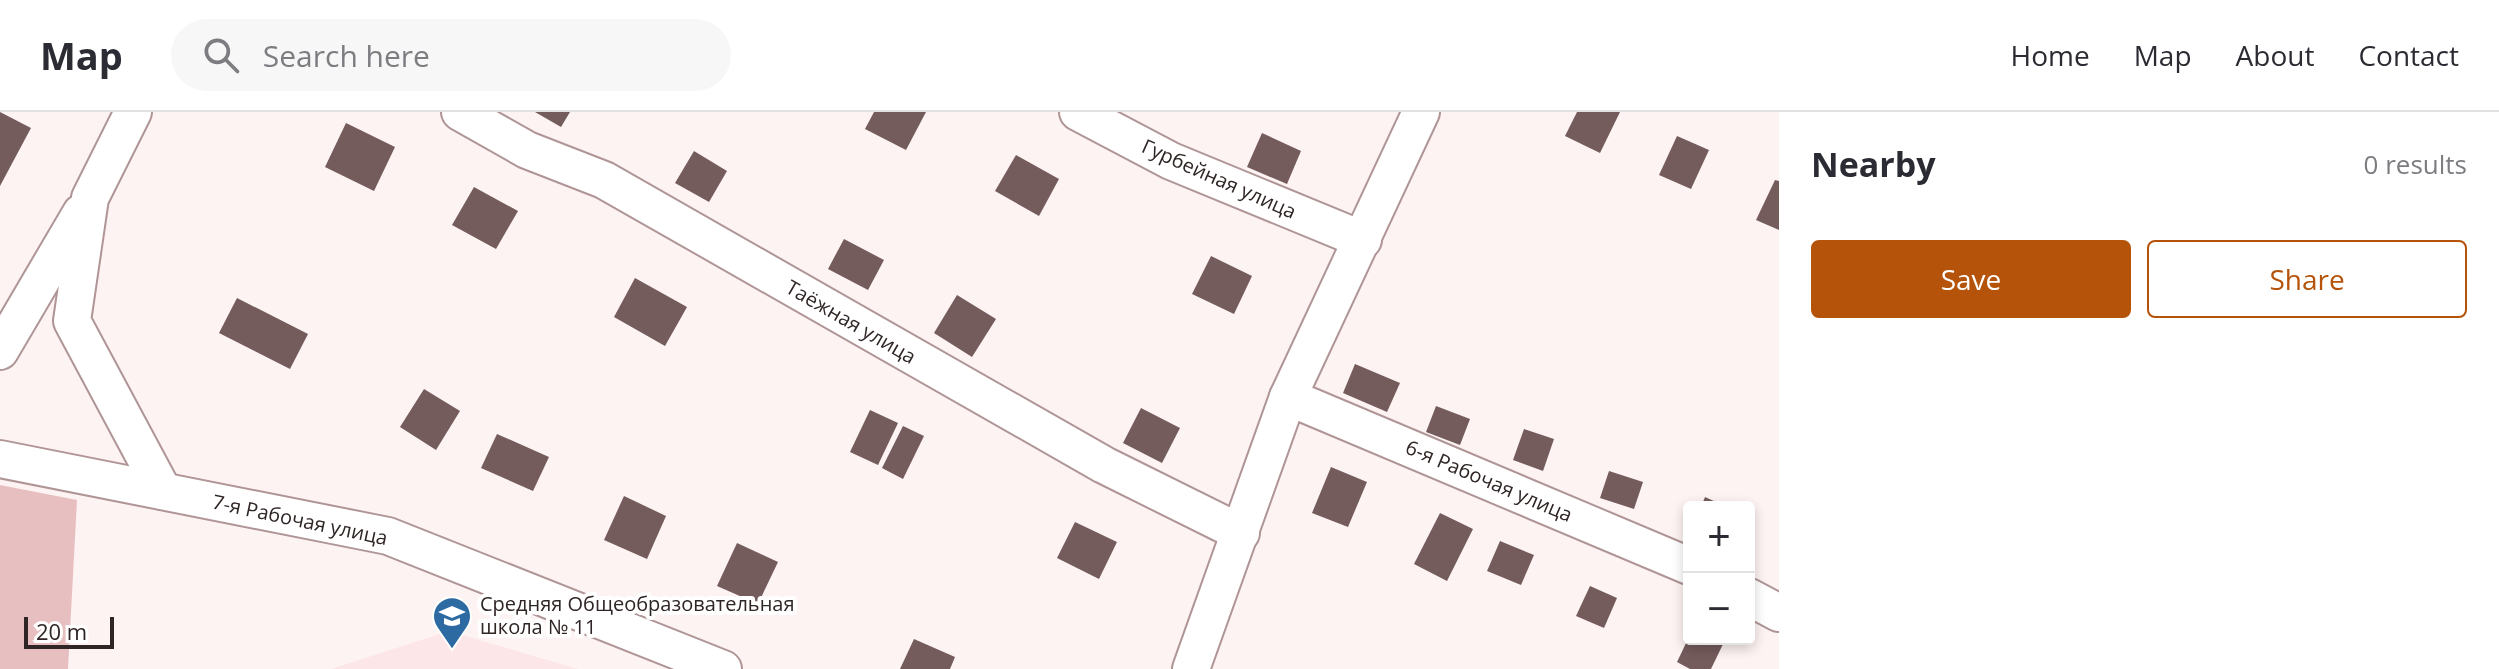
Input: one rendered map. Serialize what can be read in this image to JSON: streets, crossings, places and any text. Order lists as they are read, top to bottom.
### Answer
{
  "streets": {
    "street": [
      "Гурбейная улица",
      "Таёжная улица",
      "6-я Рабочая улица",
      "7-я Рабочая улица"
    ]
  },
  "places": {
    "school or university": ["Средняя Общеобразовательная школа № 11"]
  },
  "scale_bar": "20 m",
  "page": {
    "header": "Map",
    "search": "Search here",
    "nav": [
      "Home",
      "Map",
      "About",
      "Contact"
    ],
    "heading": ["Nearby", "0 results"],
    "buttons": ["Save", "Share"],
    "map_buttons": ["+", "−"],
    "scale": "20 m"
  }
}
